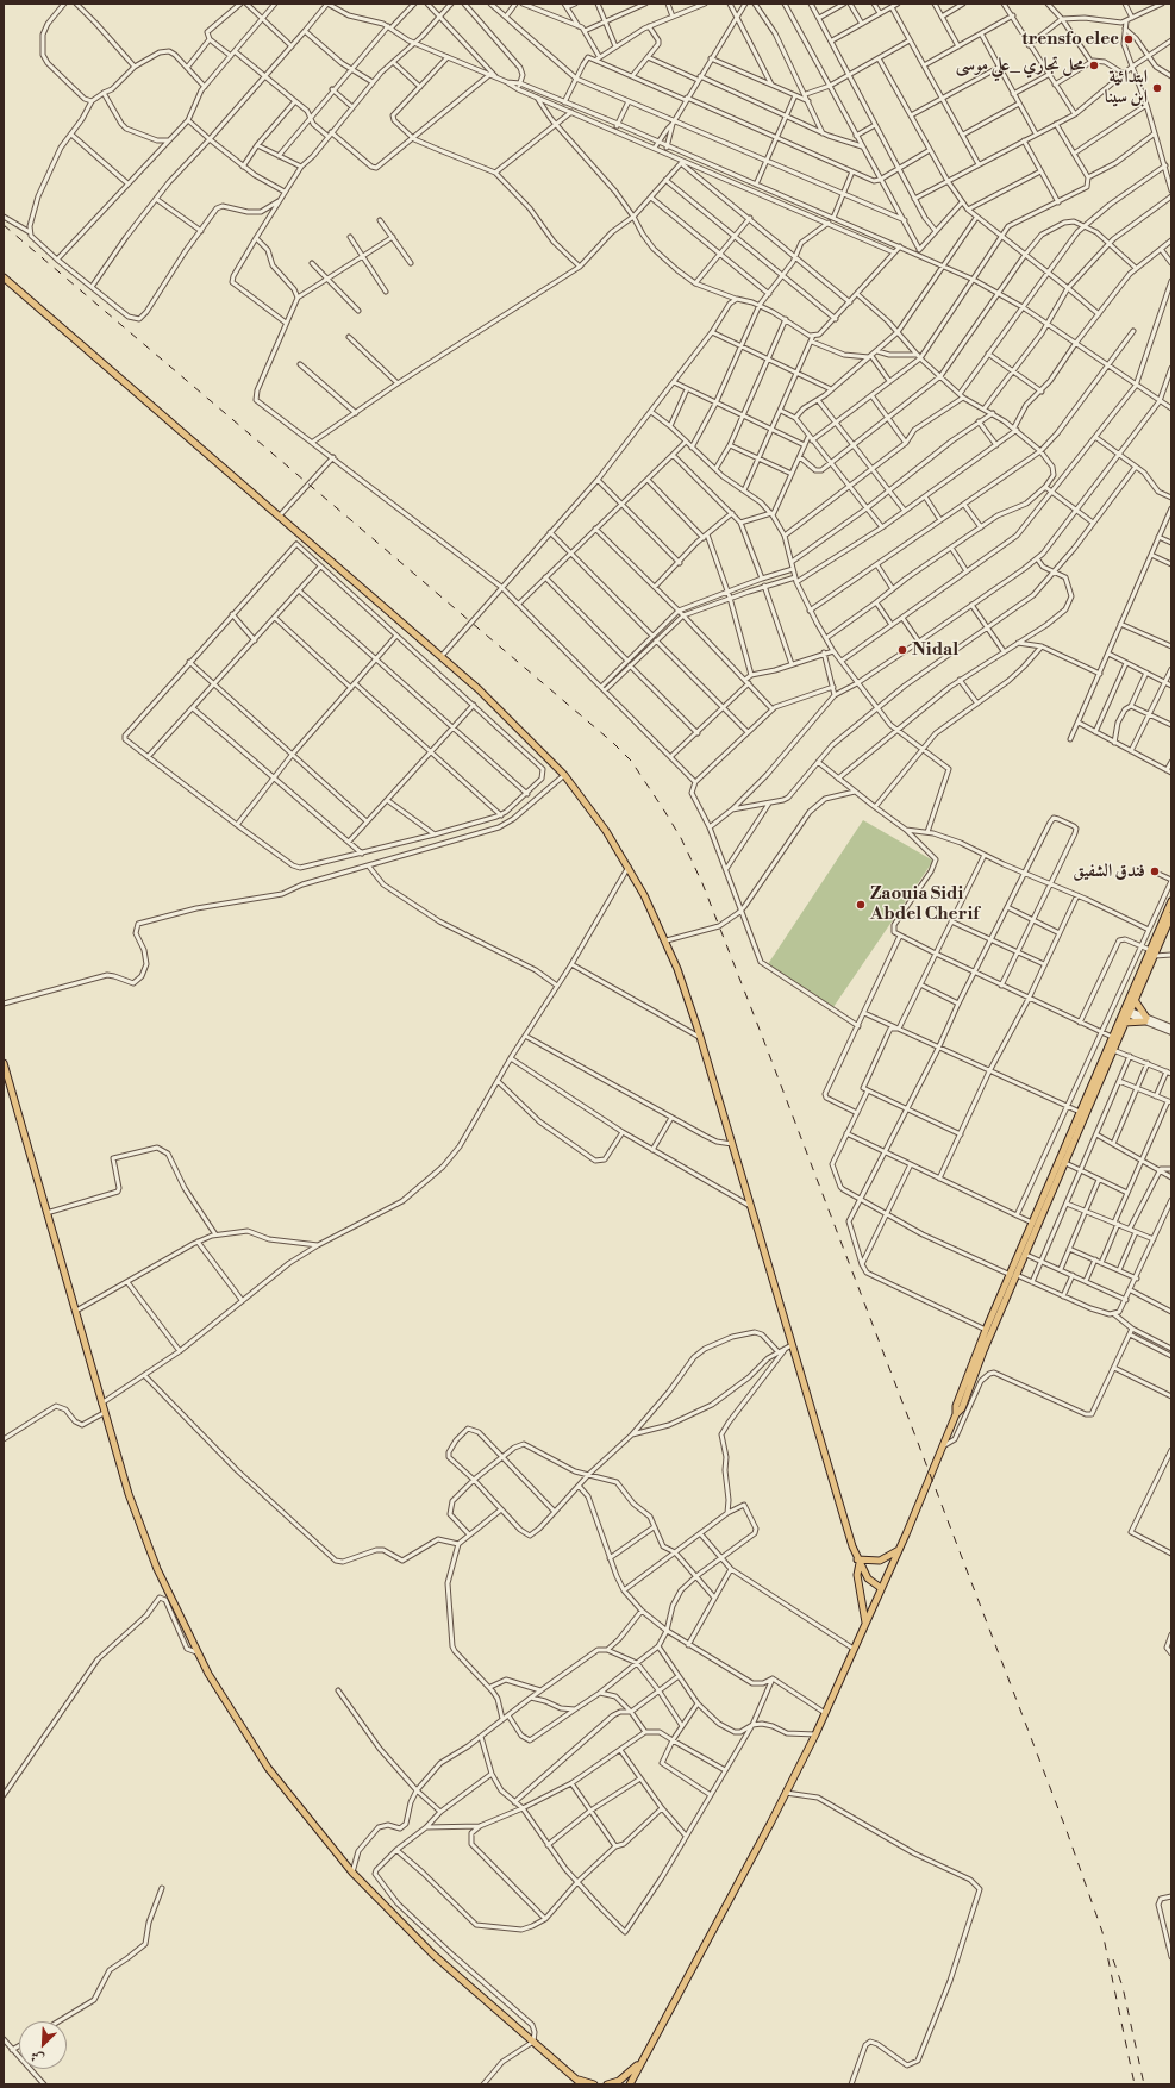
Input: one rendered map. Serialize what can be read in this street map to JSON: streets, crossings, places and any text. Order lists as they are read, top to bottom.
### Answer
{
  "places": [
    "trensfo elec",
    "محل تجاري _علي موسى",
    "ابتدائية ابن سينا",
    "Nidal",
    "فندق الشفيق",
    "Zaouia Sidi Abdel Cherif"
  ],
  "north": "bottom left"
}
